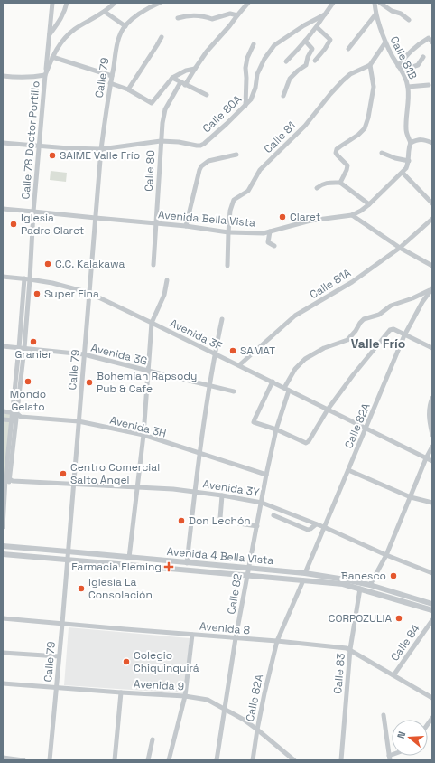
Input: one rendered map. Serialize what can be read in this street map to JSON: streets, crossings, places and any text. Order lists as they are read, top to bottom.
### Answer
{
  "streets": {
    "street": [
      "Calle 81B",
      "Calle 79",
      "Calle 80A",
      "Calle 81",
      "Calle 78 Doctor Portillo",
      "Calle 80",
      "Avenida Bella Vista",
      "Calle 81A",
      "Avenida 3F",
      "Avenida 3G",
      "Calle 82A",
      "Avenida 3H",
      "Avenida 3Y",
      "Avenida 4 Bella Vista",
      "Calle 82",
      "Avenida 8",
      "Calle 84",
      "Calle 83",
      "Avenida 9"
    ]
  },
  "crossings": [
    ["Calle 81B", "Avenida Bella Vista"],
    ["Calle 79", "Calle 80A"],
    ["Calle 79", "Avenida Bella Vista"],
    ["Calle 79", "Avenida 3F"],
    ["Calle 79", "Avenida 3G"],
    ["Calle 79", "Avenida 3H"],
    ["Calle 79", "Avenida 3Y"],
    ["Calle 79", "Avenida 4 Bella Vista"],
    ["Calle 79", "Avenida 8"],
    ["Calle 79", "Avenida 9"],
    ["Calle 80A", "Calle 78 Doctor Portillo"],
    ["Calle 80A", "Calle 80"],
    ["Calle 81", "Avenida Bella Vista"],
    ["Calle 78 Doctor Portillo", "Avenida Bella Vista"],
    ["Calle 78 Doctor Portillo", "Avenida 3F"],
    ["Calle 78 Doctor Portillo", "Avenida 3G"],
    ["Calle 78 Doctor Portillo", "Avenida 3H"],
    ["Calle 78 Doctor Portillo", "Avenida 3Y"],
    ["Calle 80", "Avenida Bella Vista"],
    ["Calle 81A", "Avenida 3F"],
    ["Avenida 3F", "Calle 82A"],
    ["Avenida 3F", "Calle 82"],
    ["Calle 82A", "Avenida 3Y"],
    ["Calle 82A", "Avenida 4 Bella Vista"],
    ["Calle 82A", "Calle 82"],
    ["Calle 82A", "Avenida 8"],
    ["Calle 82A", "Avenida 9"],
    ["Avenida 3H", "Calle 82"],
    ["Avenida 3Y", "Calle 82"],
    ["Avenida 4 Bella Vista", "Calle 82"],
    ["Avenida 4 Bella Vista", "Calle 83"],
    ["Calle 82", "Avenida 8"],
    ["Calle 82", "Avenida 9"],
    ["Avenida 8", "Calle 84"],
    ["Avenida 8", "Calle 83"]
  ],
  "districts": ["Valle Frío"],
  "places": {
    "other": [
      "SAIME Valle Frío",
      "Claret",
      "Iglesia Padre Claret",
      "C.C. Kalakawa",
      "Super Fina",
      "Granier",
      "SAMAT",
      "Mondo Gelato",
      "Bohemian Rapsody Pub & Cafe",
      "Centro Comercial Salto Ángel",
      "Don Lechón",
      "Banesco",
      "Iglesia La Consolación",
      "CORPOZULIA",
      "Colegio Chiquinquirá"
    ],
    "health": ["Farmacia Fleming"]
  },
  "north": "left"
}
